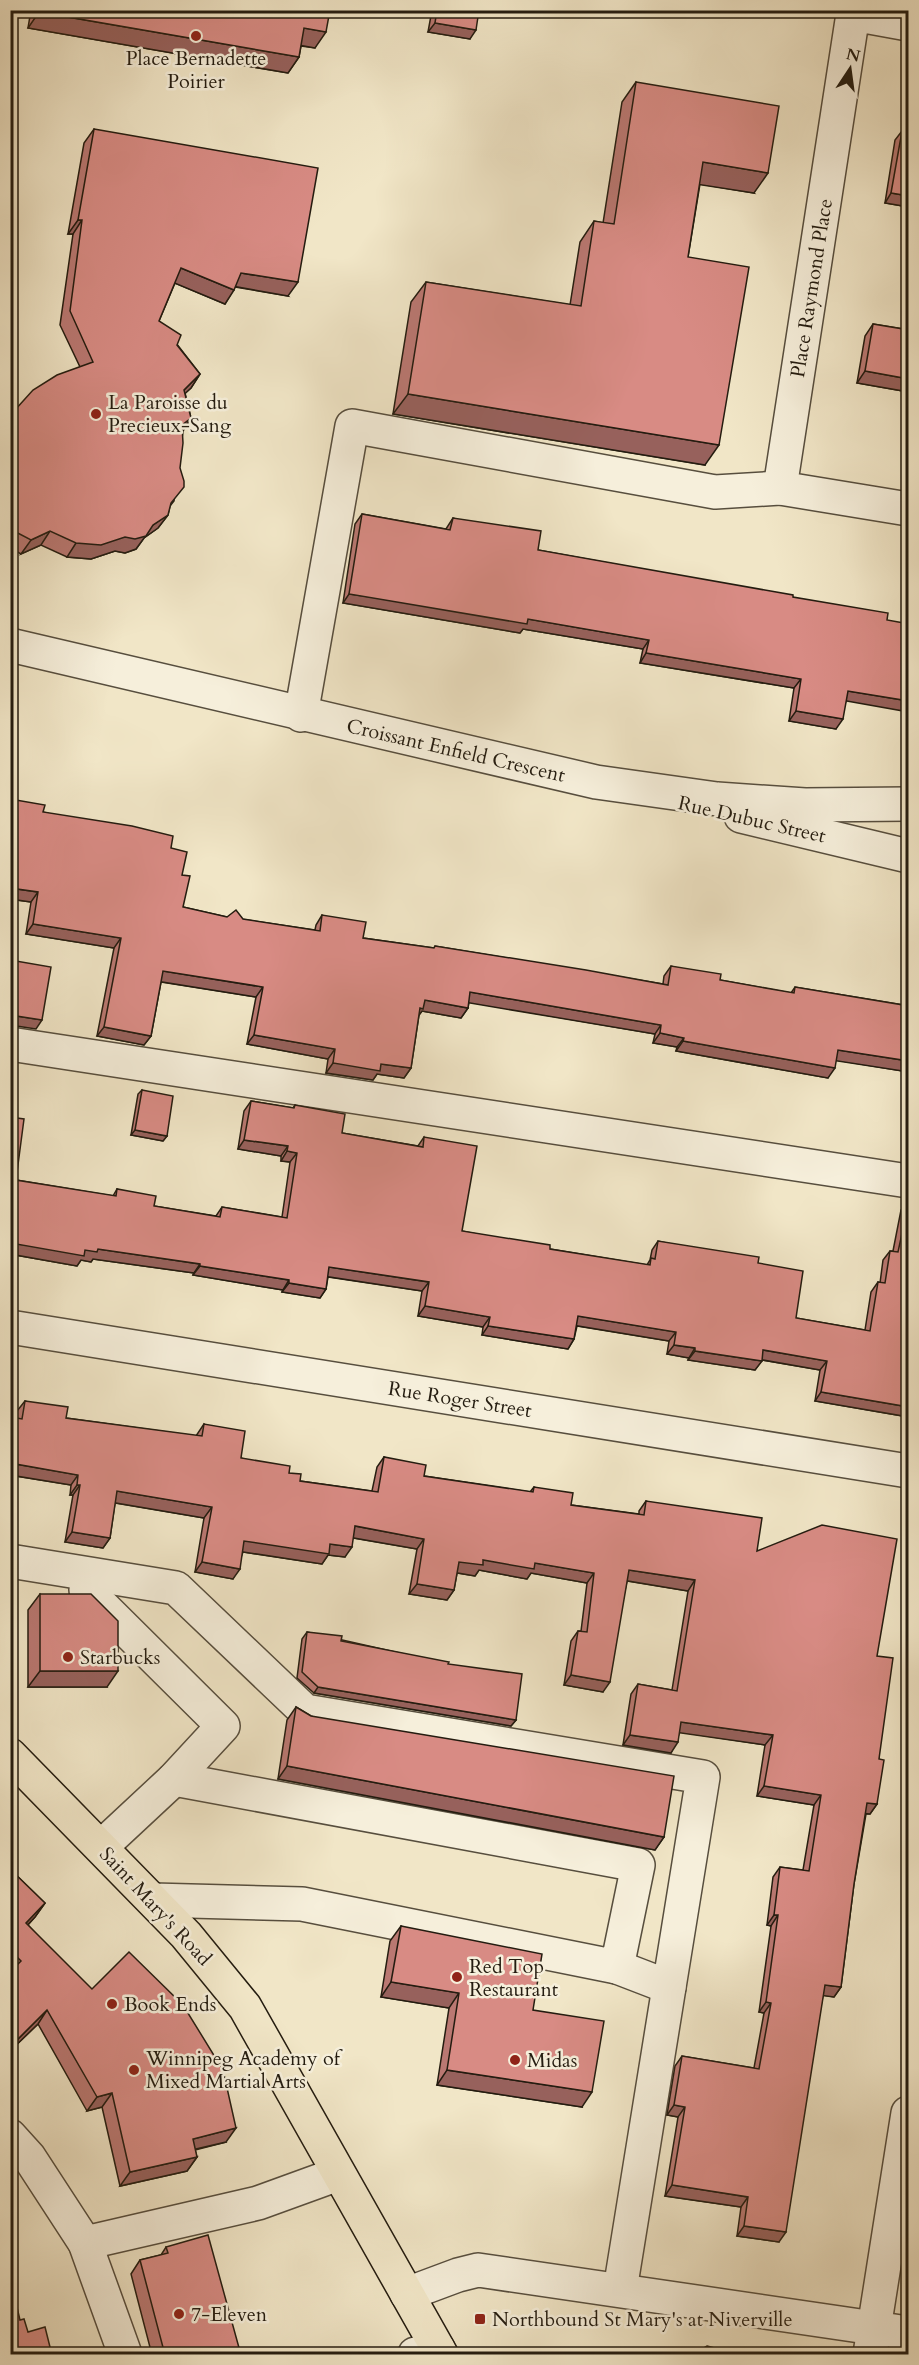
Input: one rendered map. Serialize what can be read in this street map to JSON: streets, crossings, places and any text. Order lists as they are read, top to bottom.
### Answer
{
  "streets": {
    "highway": ["Saint Mary's Road"],
    "street": [
      "Place Raymond Place",
      "Croissant Enfield Crescent",
      "Rue Dubuc Street",
      "Rue Roger Street"
    ]
  },
  "crossings": [
    ["Croissant Enfield Crescent", "Rue Dubuc Street"]
  ],
  "places": {
    "other": [
      "Place Bernadette Poirier",
      "La Paroisse du Precieux-Sang",
      "Starbucks",
      "Red Top Restaurant",
      "Book Ends",
      "Midas",
      "Winnipeg Academy of Mixed Martial Arts",
      "7-Eleven"
    ],
    "transit": ["Northbound St Mary's at Niverville"]
  },
  "north": "top"
}
